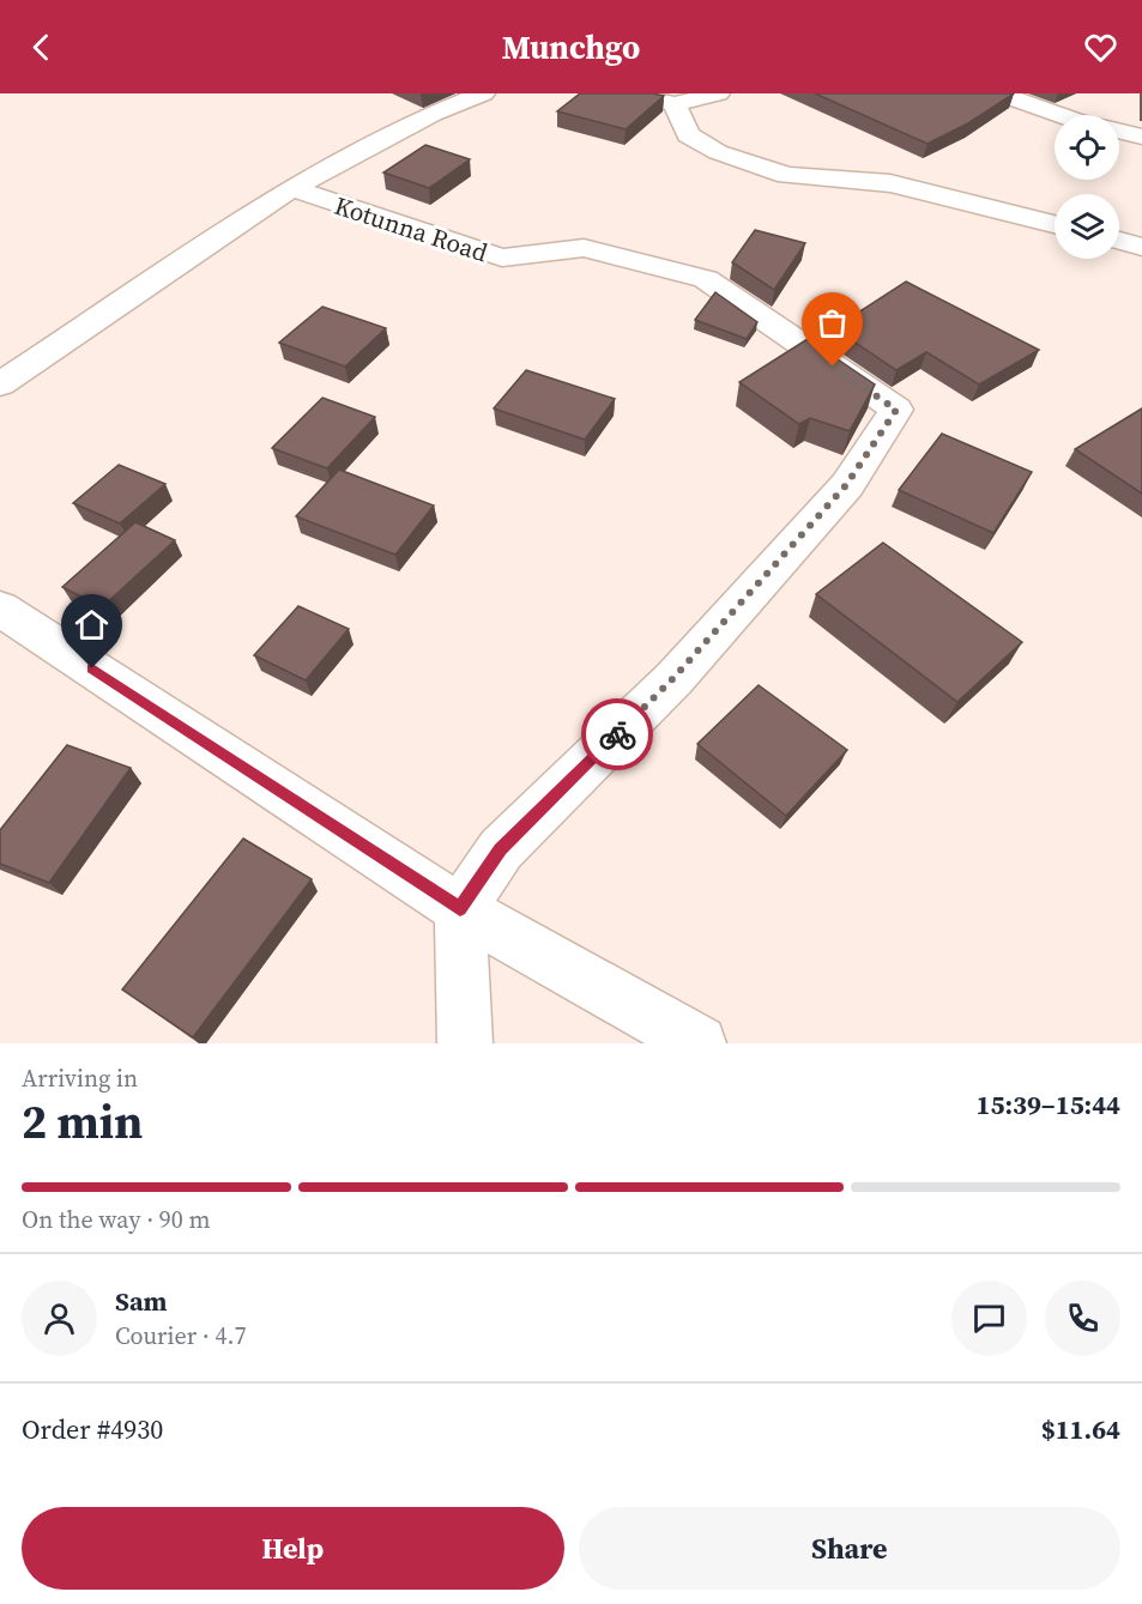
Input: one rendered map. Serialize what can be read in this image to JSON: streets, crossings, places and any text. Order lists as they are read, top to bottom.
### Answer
{
  "streets": {
    "street": ["Kotunna Road"]
  },
  "page": {
    "header": "Munchgo",
    "heading": ["2 min", "Arriving in", "15:39–15:44"],
    "panel": [
      "Sam",
      "Courier · 4.7",
      "Order #4930",
      "$11.64"
    ],
    "bar": "On the way · 90 m",
    "buttons": ["Help", "Share"]
  }
}
